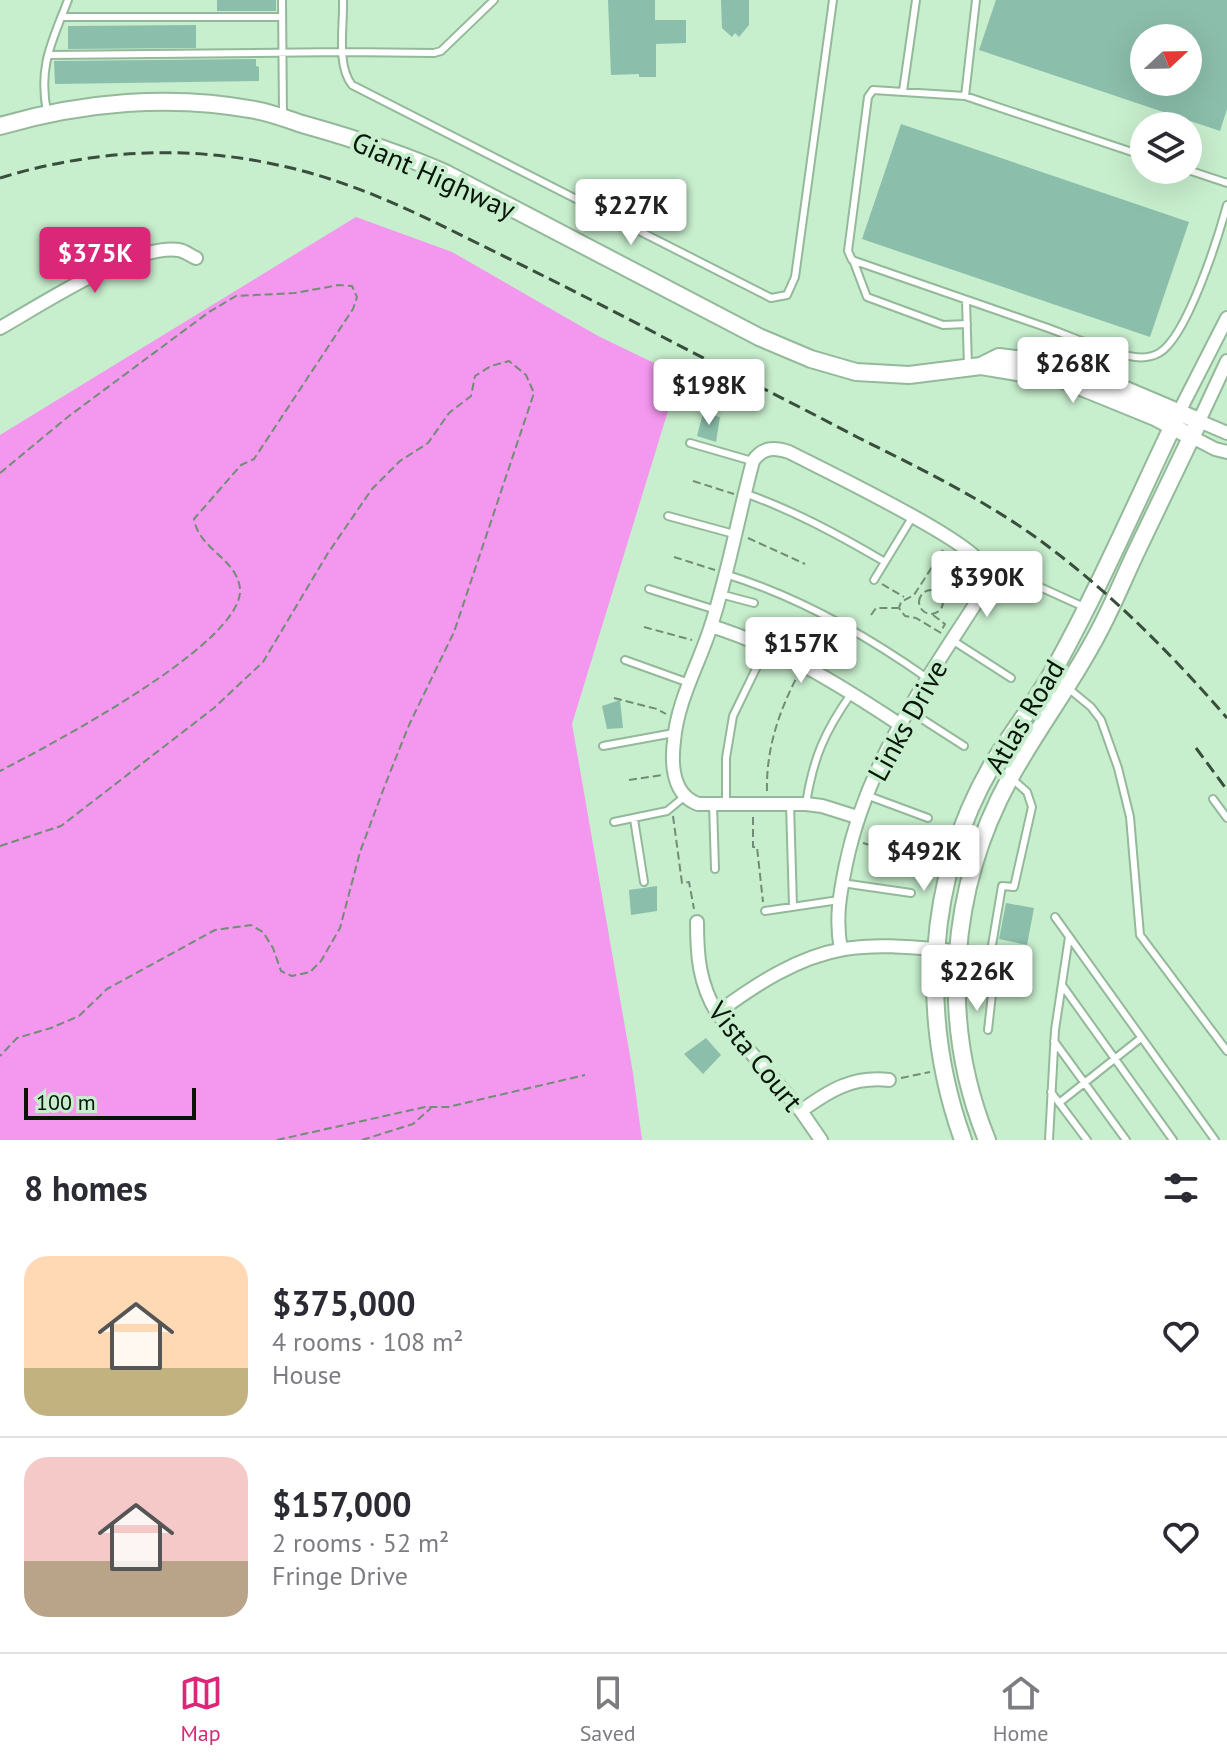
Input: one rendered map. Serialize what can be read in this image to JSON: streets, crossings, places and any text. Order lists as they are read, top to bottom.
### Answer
{
  "streets": {
    "street": [
      "Giant Highway",
      "Atlas Road",
      "Links Drive",
      "Vista Court"
    ]
  },
  "crossings": [
    ["Giant Highway", "Atlas Road"]
  ],
  "scale_bar": "100 m",
  "north": "right",
  "page": {
    "price": [
      "$227K",
      "$375K",
      "$268K",
      "$198K",
      "$390K",
      "$157K",
      "$492K",
      "$226K"
    ],
    "scale": "100 m",
    "heading": "8 homes",
    "list": [
      {
        "name": "$375,000",
        "note": "4 rooms · 108 m² · House"
      },
      {
        "name": "$157,000",
        "note": "2 rooms · 52 m² · Fringe Drive"
      }
    ],
    "tabs": ["Map", "Saved", "Home"]
  }
}
